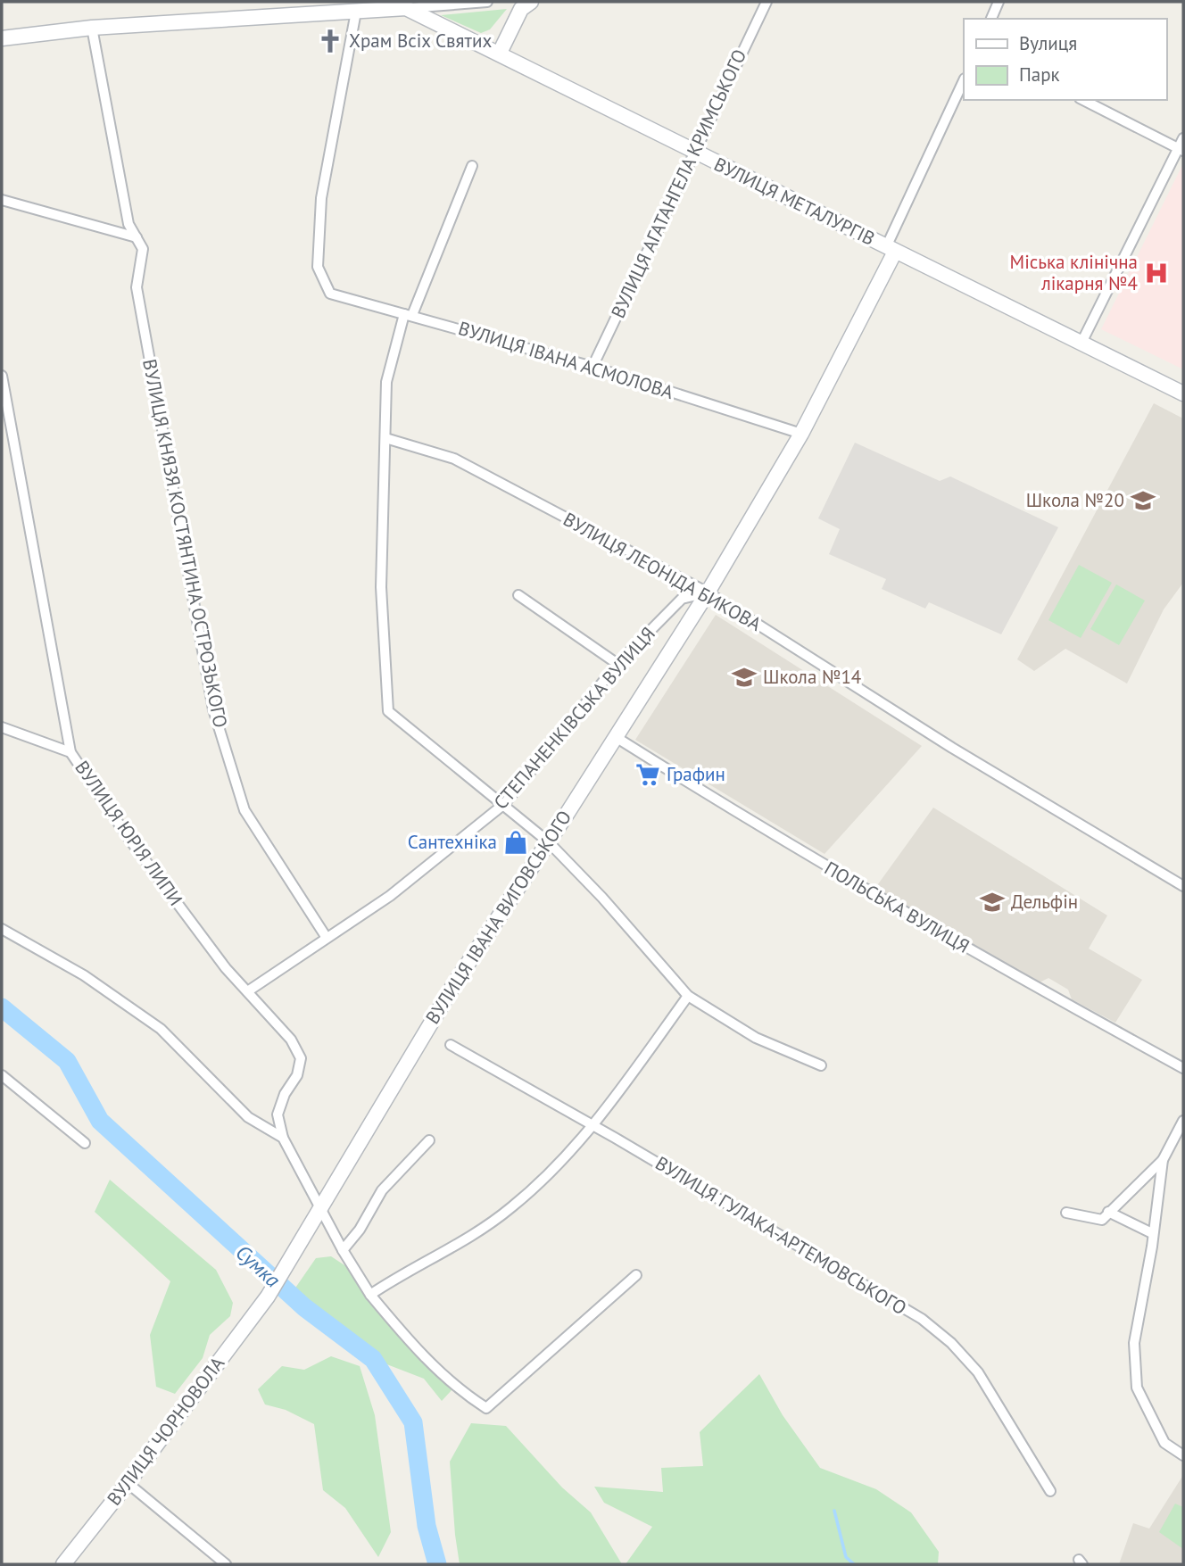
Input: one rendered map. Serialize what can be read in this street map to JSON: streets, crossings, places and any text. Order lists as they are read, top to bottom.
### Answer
{
  "streets": {
    "main road": ["ВУЛИЦЯ МЕТАЛУРГІВ", "ВУЛИЦЯ ІВАНА ВИГОВСЬКОГО", "ВУЛИЦЯ ЧОРНОВОЛА"],
    "street": [
      "ВУЛИЦЯ АГАТАНГЕЛА КРИМСЬКОГО",
      "ВУЛИЦЯ ІВАНА АСМОЛОВА",
      "ВУЛИЦЯ КНЯЗЯ КОСТЯНТИНА ОСТРОЗЬКОГО",
      "ВУЛИЦЯ ЛЕОНІДА БИКОВА",
      "СТЕПАНЕНКІВСЬКА ВУЛИЦЯ",
      "ВУЛИЦЯ ЮРІЯ ЛИПИ",
      "ПОЛЬСЬКА ВУЛИЦЯ",
      "ВУЛИЦЯ ГУЛАКА-АРТЕМОВСЬКОГО"
    ]
  },
  "crossings": [
    ["ВУЛИЦЯ АГАТАНГЕЛА КРИМСЬКОГО", "ВУЛИЦЯ МЕТАЛУРГІВ"],
    ["ВУЛИЦЯ АГАТАНГЕЛА КРИМСЬКОГО", "ВУЛИЦЯ ІВАНА АСМОЛОВА"],
    ["ВУЛИЦЯ КНЯЗЯ КОСТЯНТИНА ОСТРОЗЬКОГО", "СТЕПАНЕНКІВСЬКА ВУЛИЦЯ"],
    ["ВУЛИЦЯ ЛЕОНІДА БИКОВА", "СТЕПАНЕНКІВСЬКА ВУЛИЦЯ"],
    ["ВУЛИЦЯ ЛЕОНІДА БИКОВА", "ВУЛИЦЯ ІВАНА ВИГОВСЬКОГО"],
    ["СТЕПАНЕНКІВСЬКА ВУЛИЦЯ", "ВУЛИЦЯ ЮРІЯ ЛИПИ"],
    ["СТЕПАНЕНКІВСЬКА ВУЛИЦЯ", "ВУЛИЦЯ ІВАНА ВИГОВСЬКОГО"],
    ["ПОЛЬСЬКА ВУЛИЦЯ", "ВУЛИЦЯ ІВАНА ВИГОВСЬКОГО"],
    ["ВУЛИЦЯ ІВАНА ВИГОВСЬКОГО", "ВУЛИЦЯ ЧОРНОВОЛА"]
  ],
  "water": ["Сумка"],
  "places": {
    "church": ["Храм Всіх Святих"],
    "hospital": ["Міська клінічна лікарня №4"],
    "school or university": ["Школа №20", "Школа №14", "Дельфін"],
    "supermarket": ["Графин"],
    "shop": ["Сантехніка"]
  },
  "legend": ["Вулиця", "Парк"]
}
